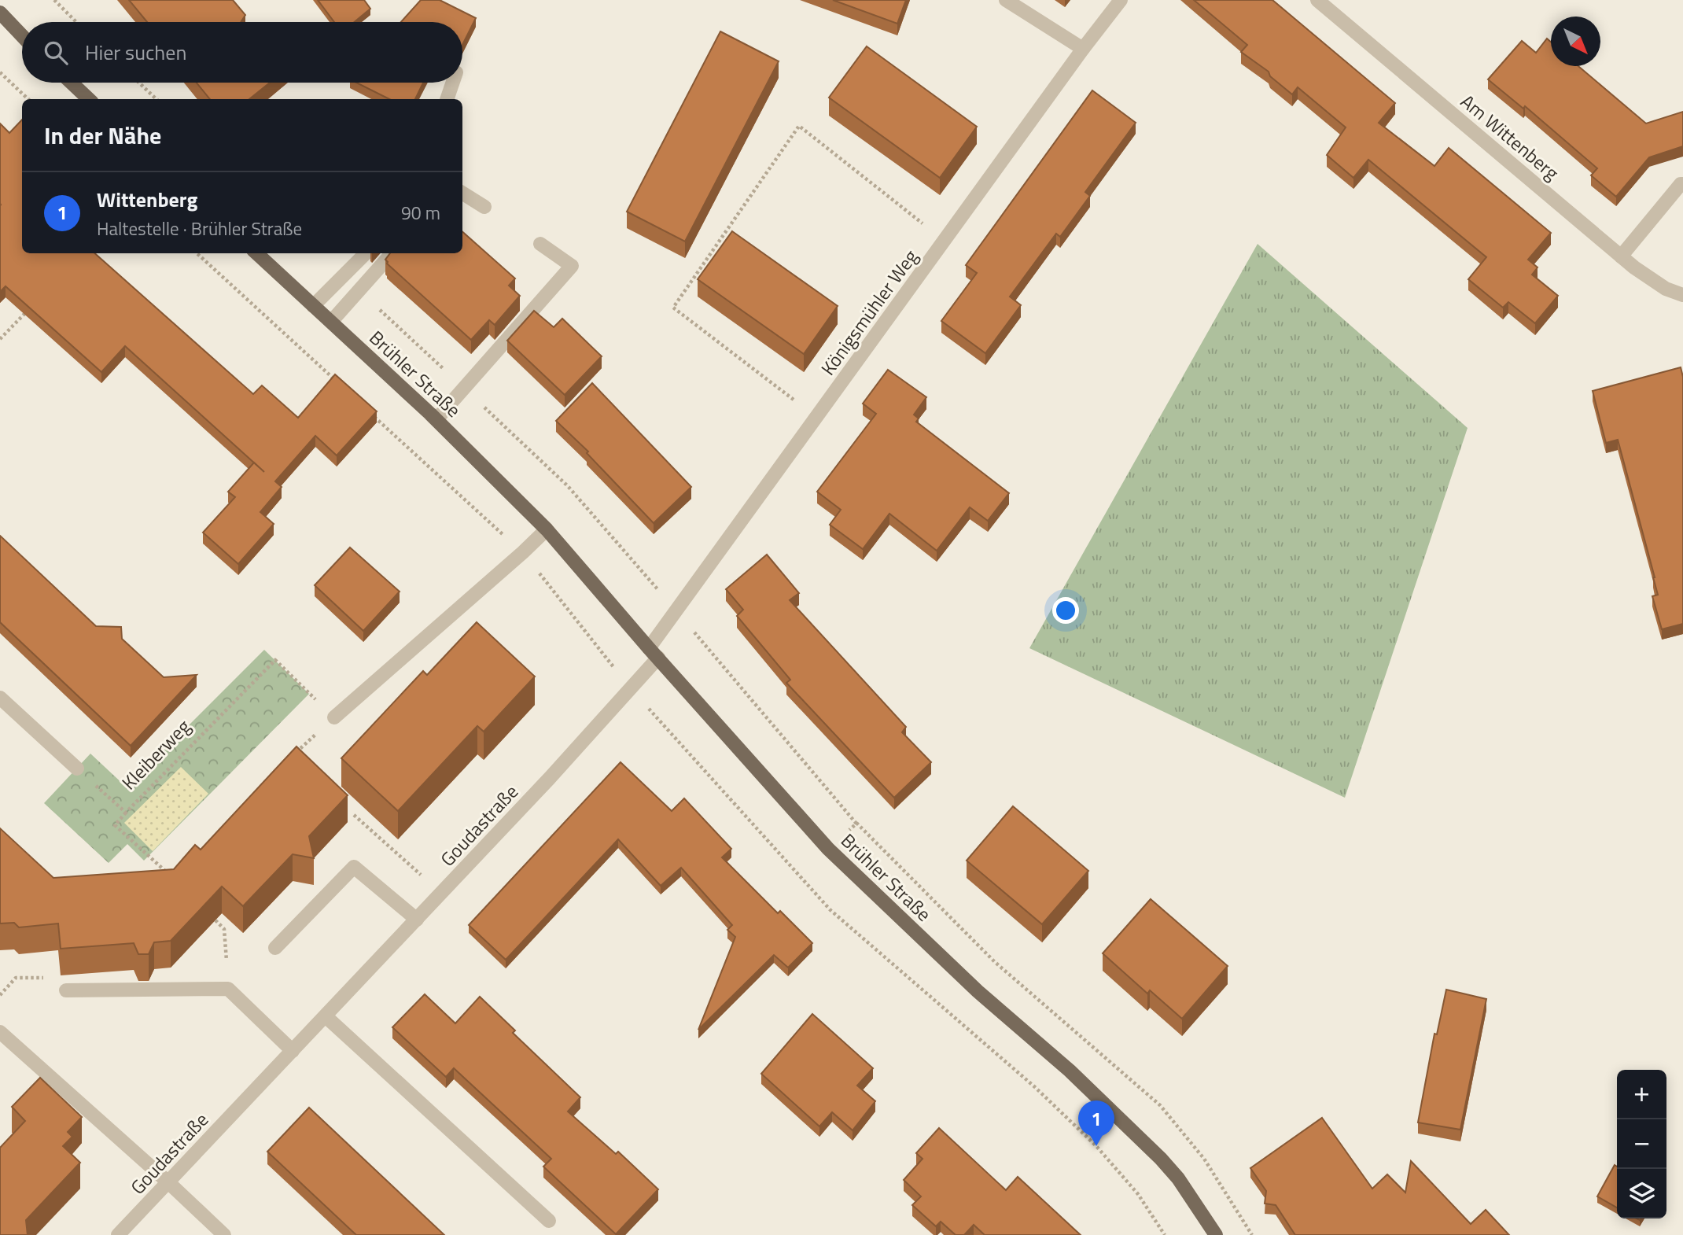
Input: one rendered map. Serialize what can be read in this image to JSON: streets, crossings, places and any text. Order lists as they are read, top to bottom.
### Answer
{
  "streets": {
    "main road": ["Brühler Straße"],
    "street": ["Am Wittenberg", "Königsmühler Weg", "Goudastraße"],
    "path": ["Kleiberweg"]
  },
  "crossings": [
    ["Königsmühler Weg", "Brühler Straße"],
    ["Königsmühler Weg", "Goudastraße"],
    ["Brühler Straße", "Goudastraße"]
  ],
  "north": "bottom right",
  "page": {
    "search": "Hier suchen",
    "heading": "In der Nähe",
    "list": [
      {
        "mark": "1",
        "name": "Wittenberg",
        "note": "Haltestelle · Brühler Straße",
        "value": "90 m"
      }
    ],
    "map_buttons": ["+", "−"],
    "pins": "1"
  }
}
